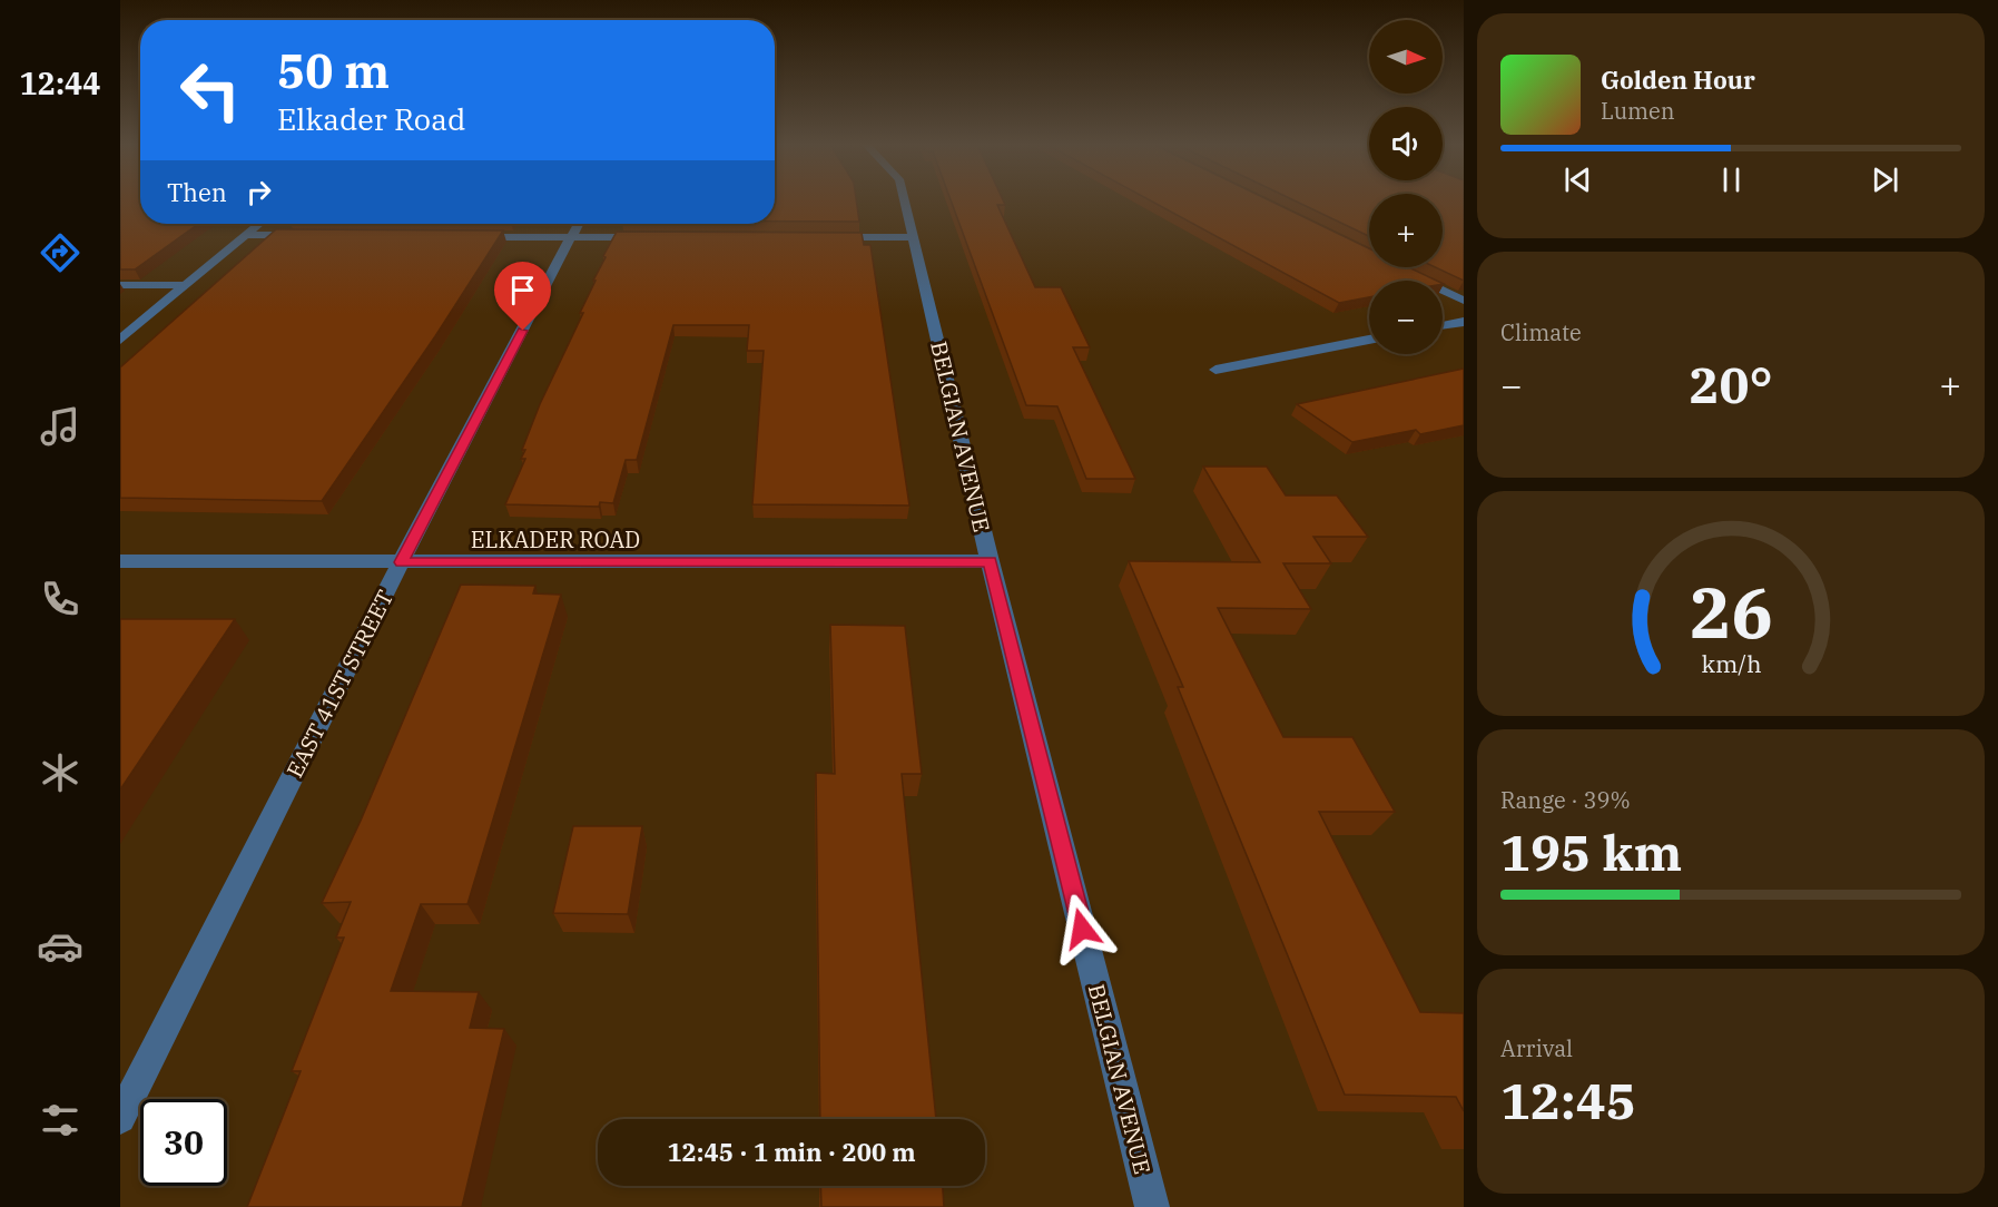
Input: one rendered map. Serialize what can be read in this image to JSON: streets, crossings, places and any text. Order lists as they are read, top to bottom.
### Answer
{
  "streets": {
    "street": ["BELGIAN AVENUE", "ELKADER ROAD", "EAST 41ST STREET"]
  },
  "crossings": [
    ["BELGIAN AVENUE", "ELKADER ROAD"],
    ["ELKADER ROAD", "EAST 41ST STREET"]
  ],
  "north": "right",
  "page": {
    "tabs": "12:44",
    "map_buttons": ["+", "−"],
    "turn": ["50 m", "Elkader Road"],
    "song": ["Golden Hour", "Lumen"],
    "then": "Then",
    "tile": [
      "Climate",
      ["Range · 39%", "195 km"],
      ["Arrival", "12:45"]
    ],
    "heat": ["−", "20°", "+"],
    "limit": "30",
    "trip": "12:45 · 1 min · 200 m",
    "gauge": ["26", "km/h"]
  }
}
